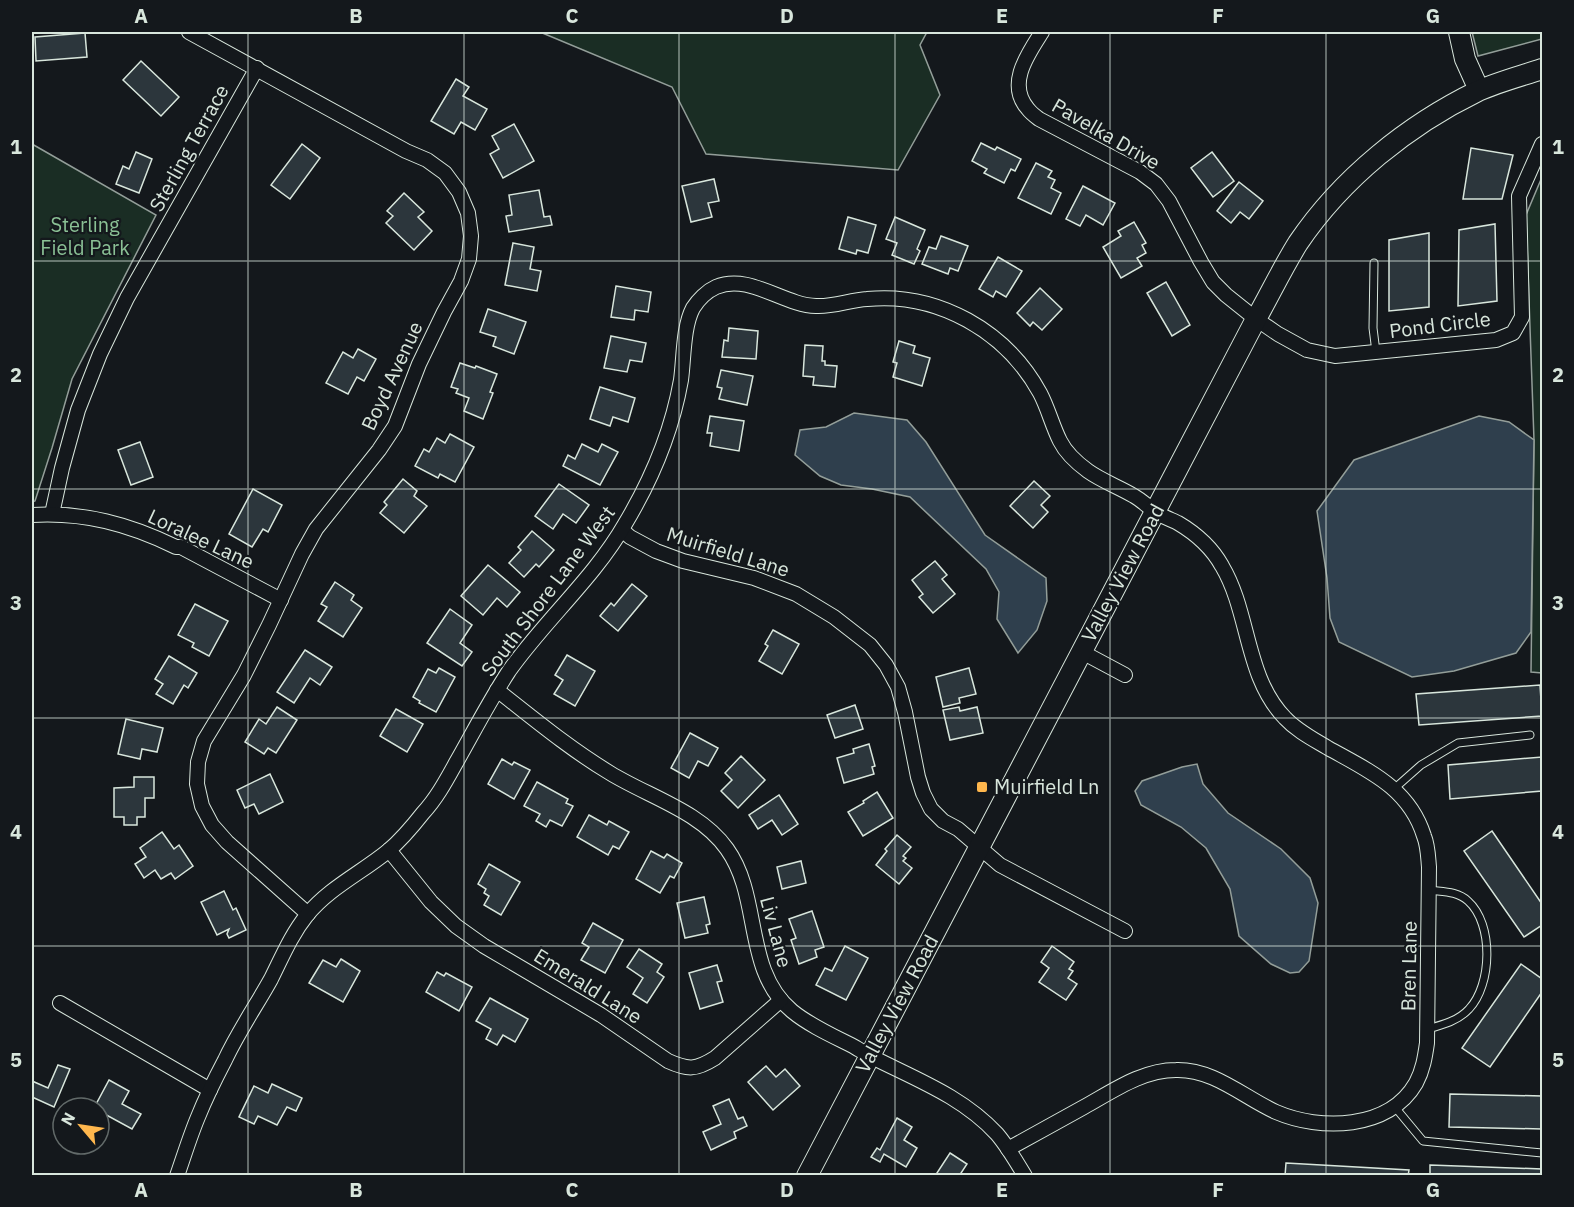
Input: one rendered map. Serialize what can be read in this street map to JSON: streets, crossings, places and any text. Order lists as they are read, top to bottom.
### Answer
{
  "streets": {
    "street": [
      "Pavelka Drive",
      "Sterling Terrace",
      "Pond Circle",
      "Boyd Avenue",
      "Loralee Lane",
      "Muirfield Lane",
      "Valley View Road",
      "South Shore Lane West",
      "Liv Lane",
      "Bren Lane",
      "Emerald Lane"
    ]
  },
  "crossings": [
    ["Pavelka Drive", "Pond Circle"],
    ["Pavelka Drive", "Valley View Road"],
    ["Sterling Terrace", "Boyd Avenue"],
    ["Sterling Terrace", "Loralee Lane"],
    ["Pond Circle", "Valley View Road"],
    ["Boyd Avenue", "Loralee Lane"],
    ["Boyd Avenue", "South Shore Lane West"],
    ["Muirfield Lane", "Valley View Road"],
    ["Muirfield Lane", "South Shore Lane West"],
    ["Valley View Road", "South Shore Lane West"],
    ["Valley View Road", "Liv Lane"],
    ["Valley View Road", "Bren Lane"],
    ["South Shore Lane West", "Liv Lane"],
    ["South Shore Lane West", "Bren Lane"],
    ["South Shore Lane West", "Emerald Lane"],
    ["Liv Lane", "Bren Lane"],
    ["Liv Lane", "Emerald Lane"]
  ],
  "parks": ["Sterling Field Park"],
  "places": {
    "transit": ["Muirfield Ln"]
  },
  "north": "top left",
  "grid": {
    "columns": [
      "A",
      "B",
      "C",
      "D",
      "E",
      "F",
      "G"
    ],
    "rows": [
      "1",
      "2",
      "3",
      "4",
      "5"
    ]
  }
}
